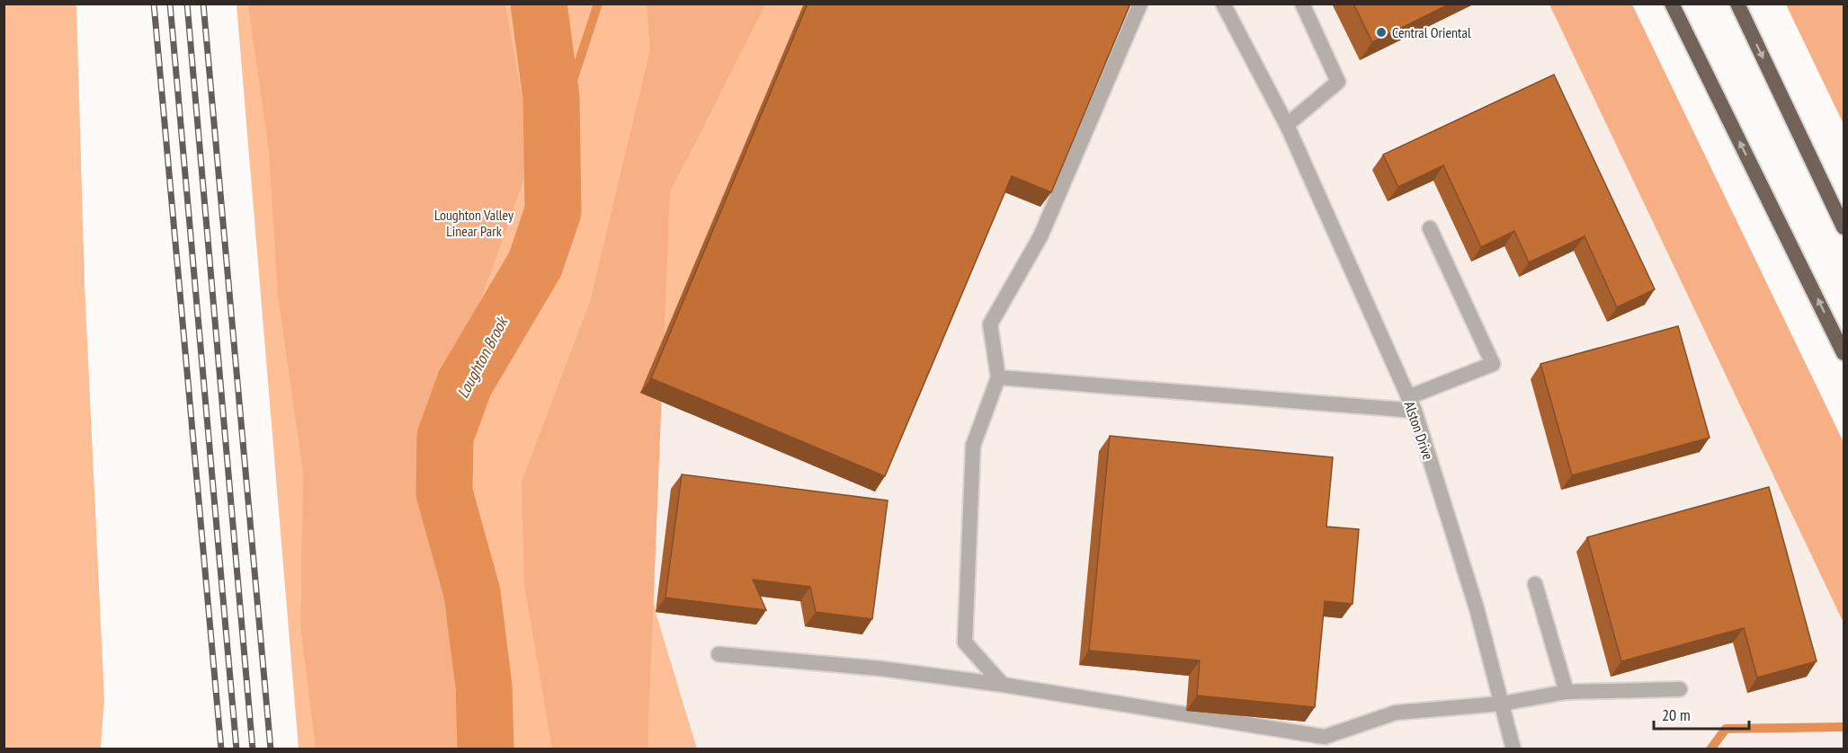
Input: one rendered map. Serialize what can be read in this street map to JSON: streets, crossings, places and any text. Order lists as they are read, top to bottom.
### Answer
{
  "streets": {
    "street": ["Alston Drive"]
  },
  "water": ["Loughton Brook"],
  "parks": ["Loughton Valley Linear Park"],
  "places": ["Central Oriental"],
  "scale_bar": "20 m"
}
